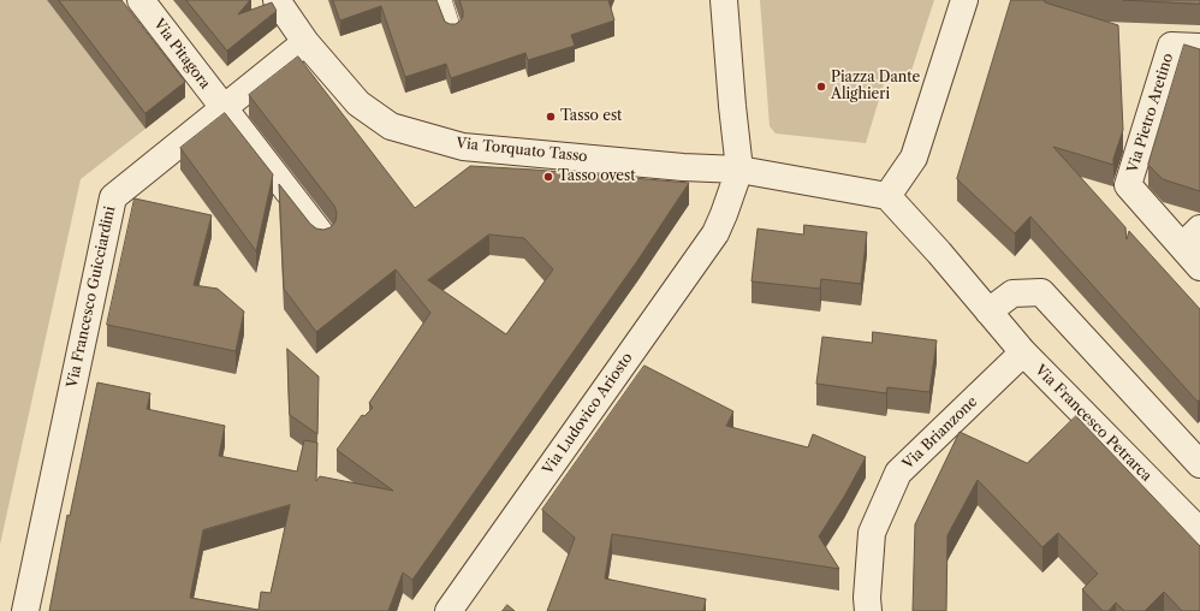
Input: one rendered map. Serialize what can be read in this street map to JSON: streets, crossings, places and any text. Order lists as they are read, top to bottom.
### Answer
{
  "streets": {
    "street": [
      "Via Pitagora",
      "Via Pietro Aretino",
      "Via Torquato Tasso",
      "Via Francesco Guicciardini",
      "Via Ludovico Ariosto",
      "Via Francesco Petrarca",
      "Via Brianzone"
    ]
  },
  "crossings": [
    ["Via Pitagora", "Via Francesco Guicciardini"],
    ["Via Torquato Tasso", "Via Francesco Guicciardini"],
    ["Via Torquato Tasso", "Via Ludovico Ariosto"],
    ["Via Torquato Tasso", "Via Francesco Petrarca"],
    ["Via Francesco Petrarca", "Via Brianzone"]
  ],
  "places": ["Piazza Dante Alighieri", "Tasso est", "Tasso ovest"]
}
